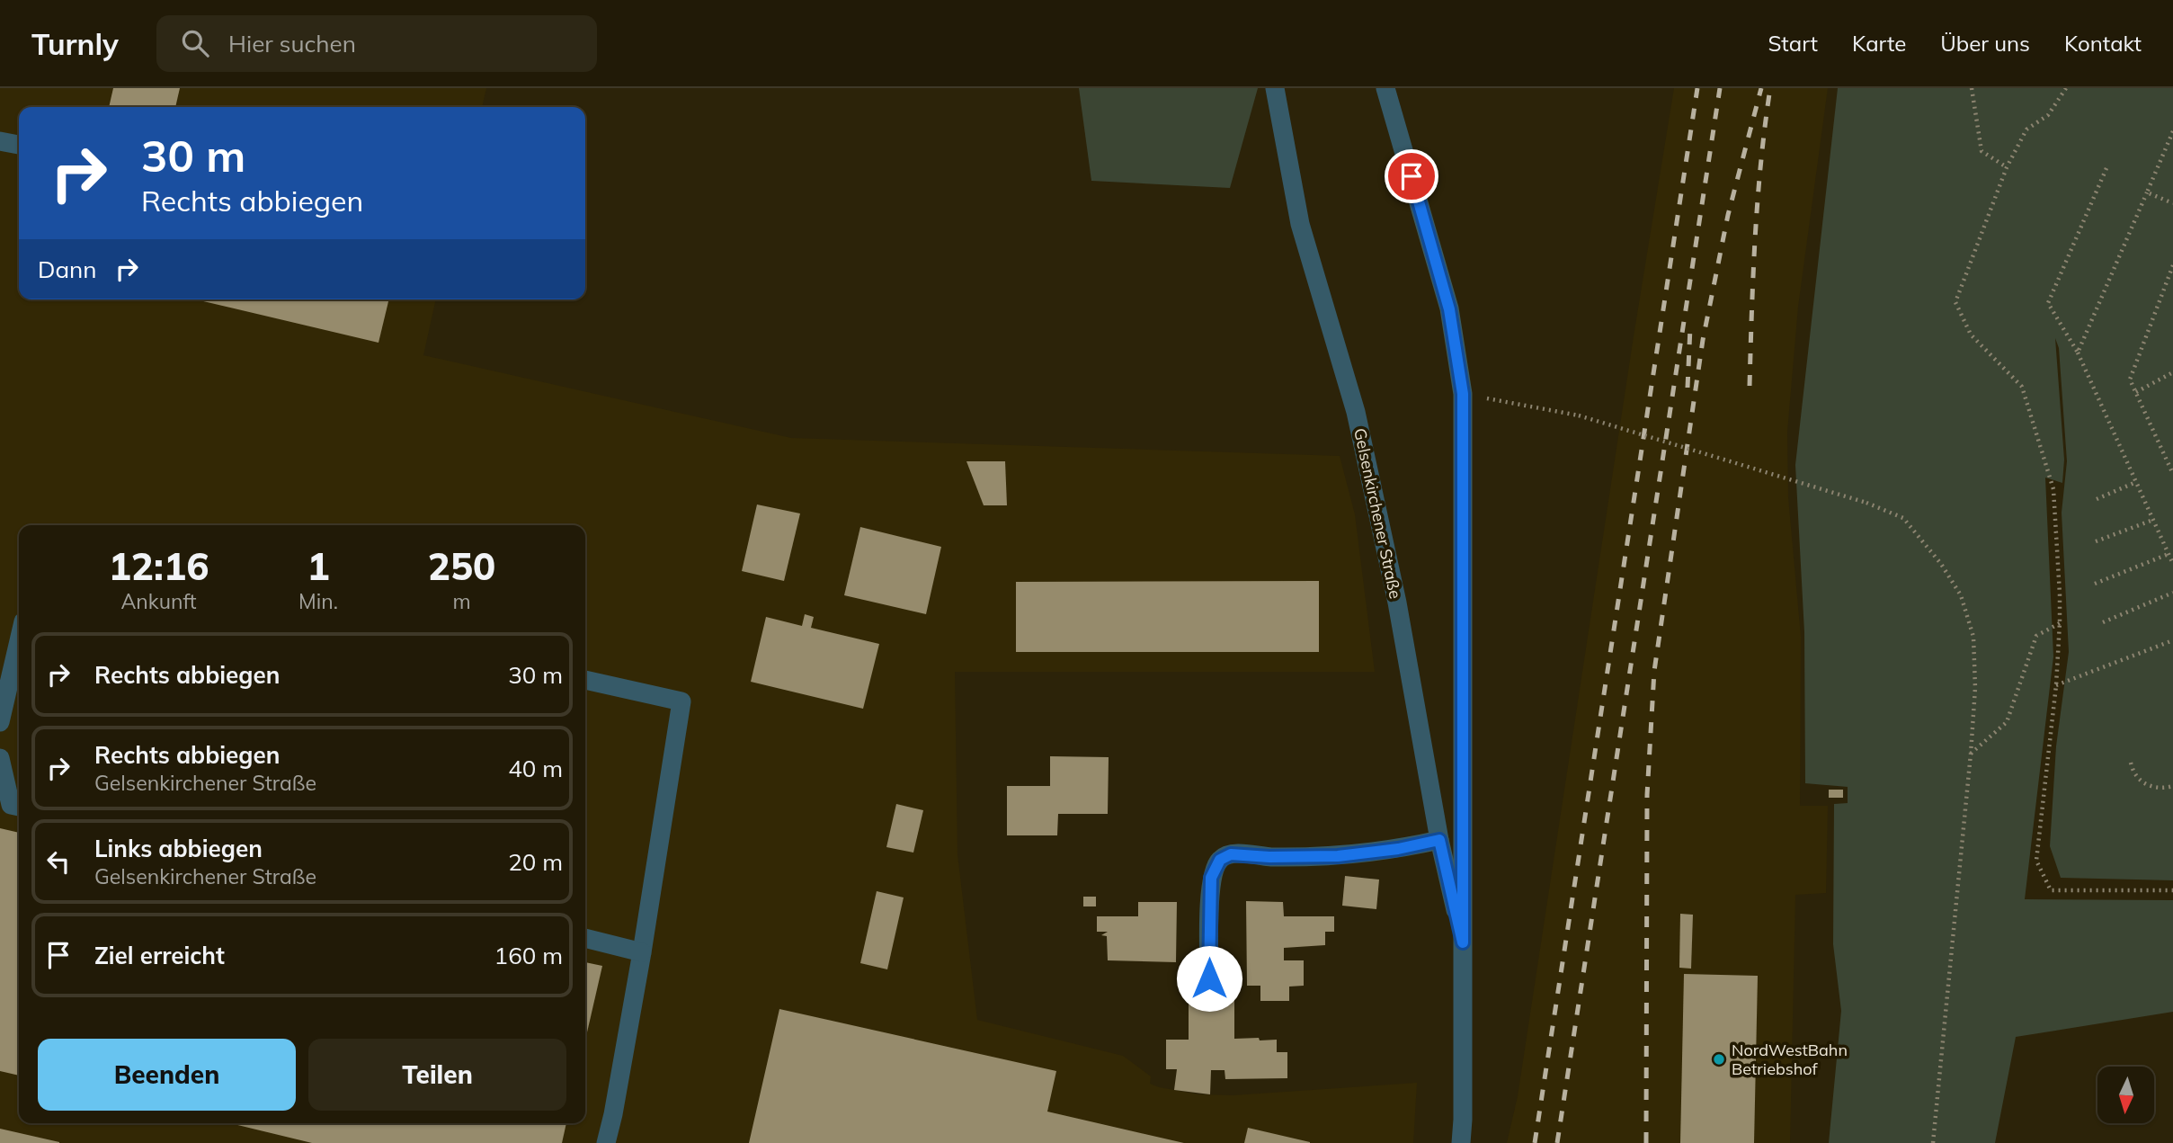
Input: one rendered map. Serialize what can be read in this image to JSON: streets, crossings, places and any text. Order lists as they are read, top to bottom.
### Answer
{
  "streets": {
    "street": ["Gelsenkirchener Straße"]
  },
  "places": ["NordWestBahn Betriebshof"],
  "north": "bottom",
  "page": {
    "header": "Turnly",
    "search": "Hier suchen",
    "nav": [
      "Start",
      "Karte",
      "Über uns",
      "Kontakt"
    ],
    "turn": ["30 m", "Rechts abbiegen"],
    "then": "Dann",
    "eta": [
      "12:16",
      "Ankunft",
      "1",
      "Min.",
      "250",
      "m"
    ],
    "list": [
      {
        "name": "Rechts abbiegen",
        "value": "30 m"
      },
      {
        "name": "Rechts abbiegen",
        "note": "Gelsenkirchener Straße",
        "value": "40 m"
      },
      {
        "name": "Links abbiegen",
        "note": "Gelsenkirchener Straße",
        "value": "20 m"
      },
      {
        "name": "Ziel erreicht",
        "value": "160 m"
      }
    ],
    "buttons": ["Beenden", "Teilen"]
  }
}
